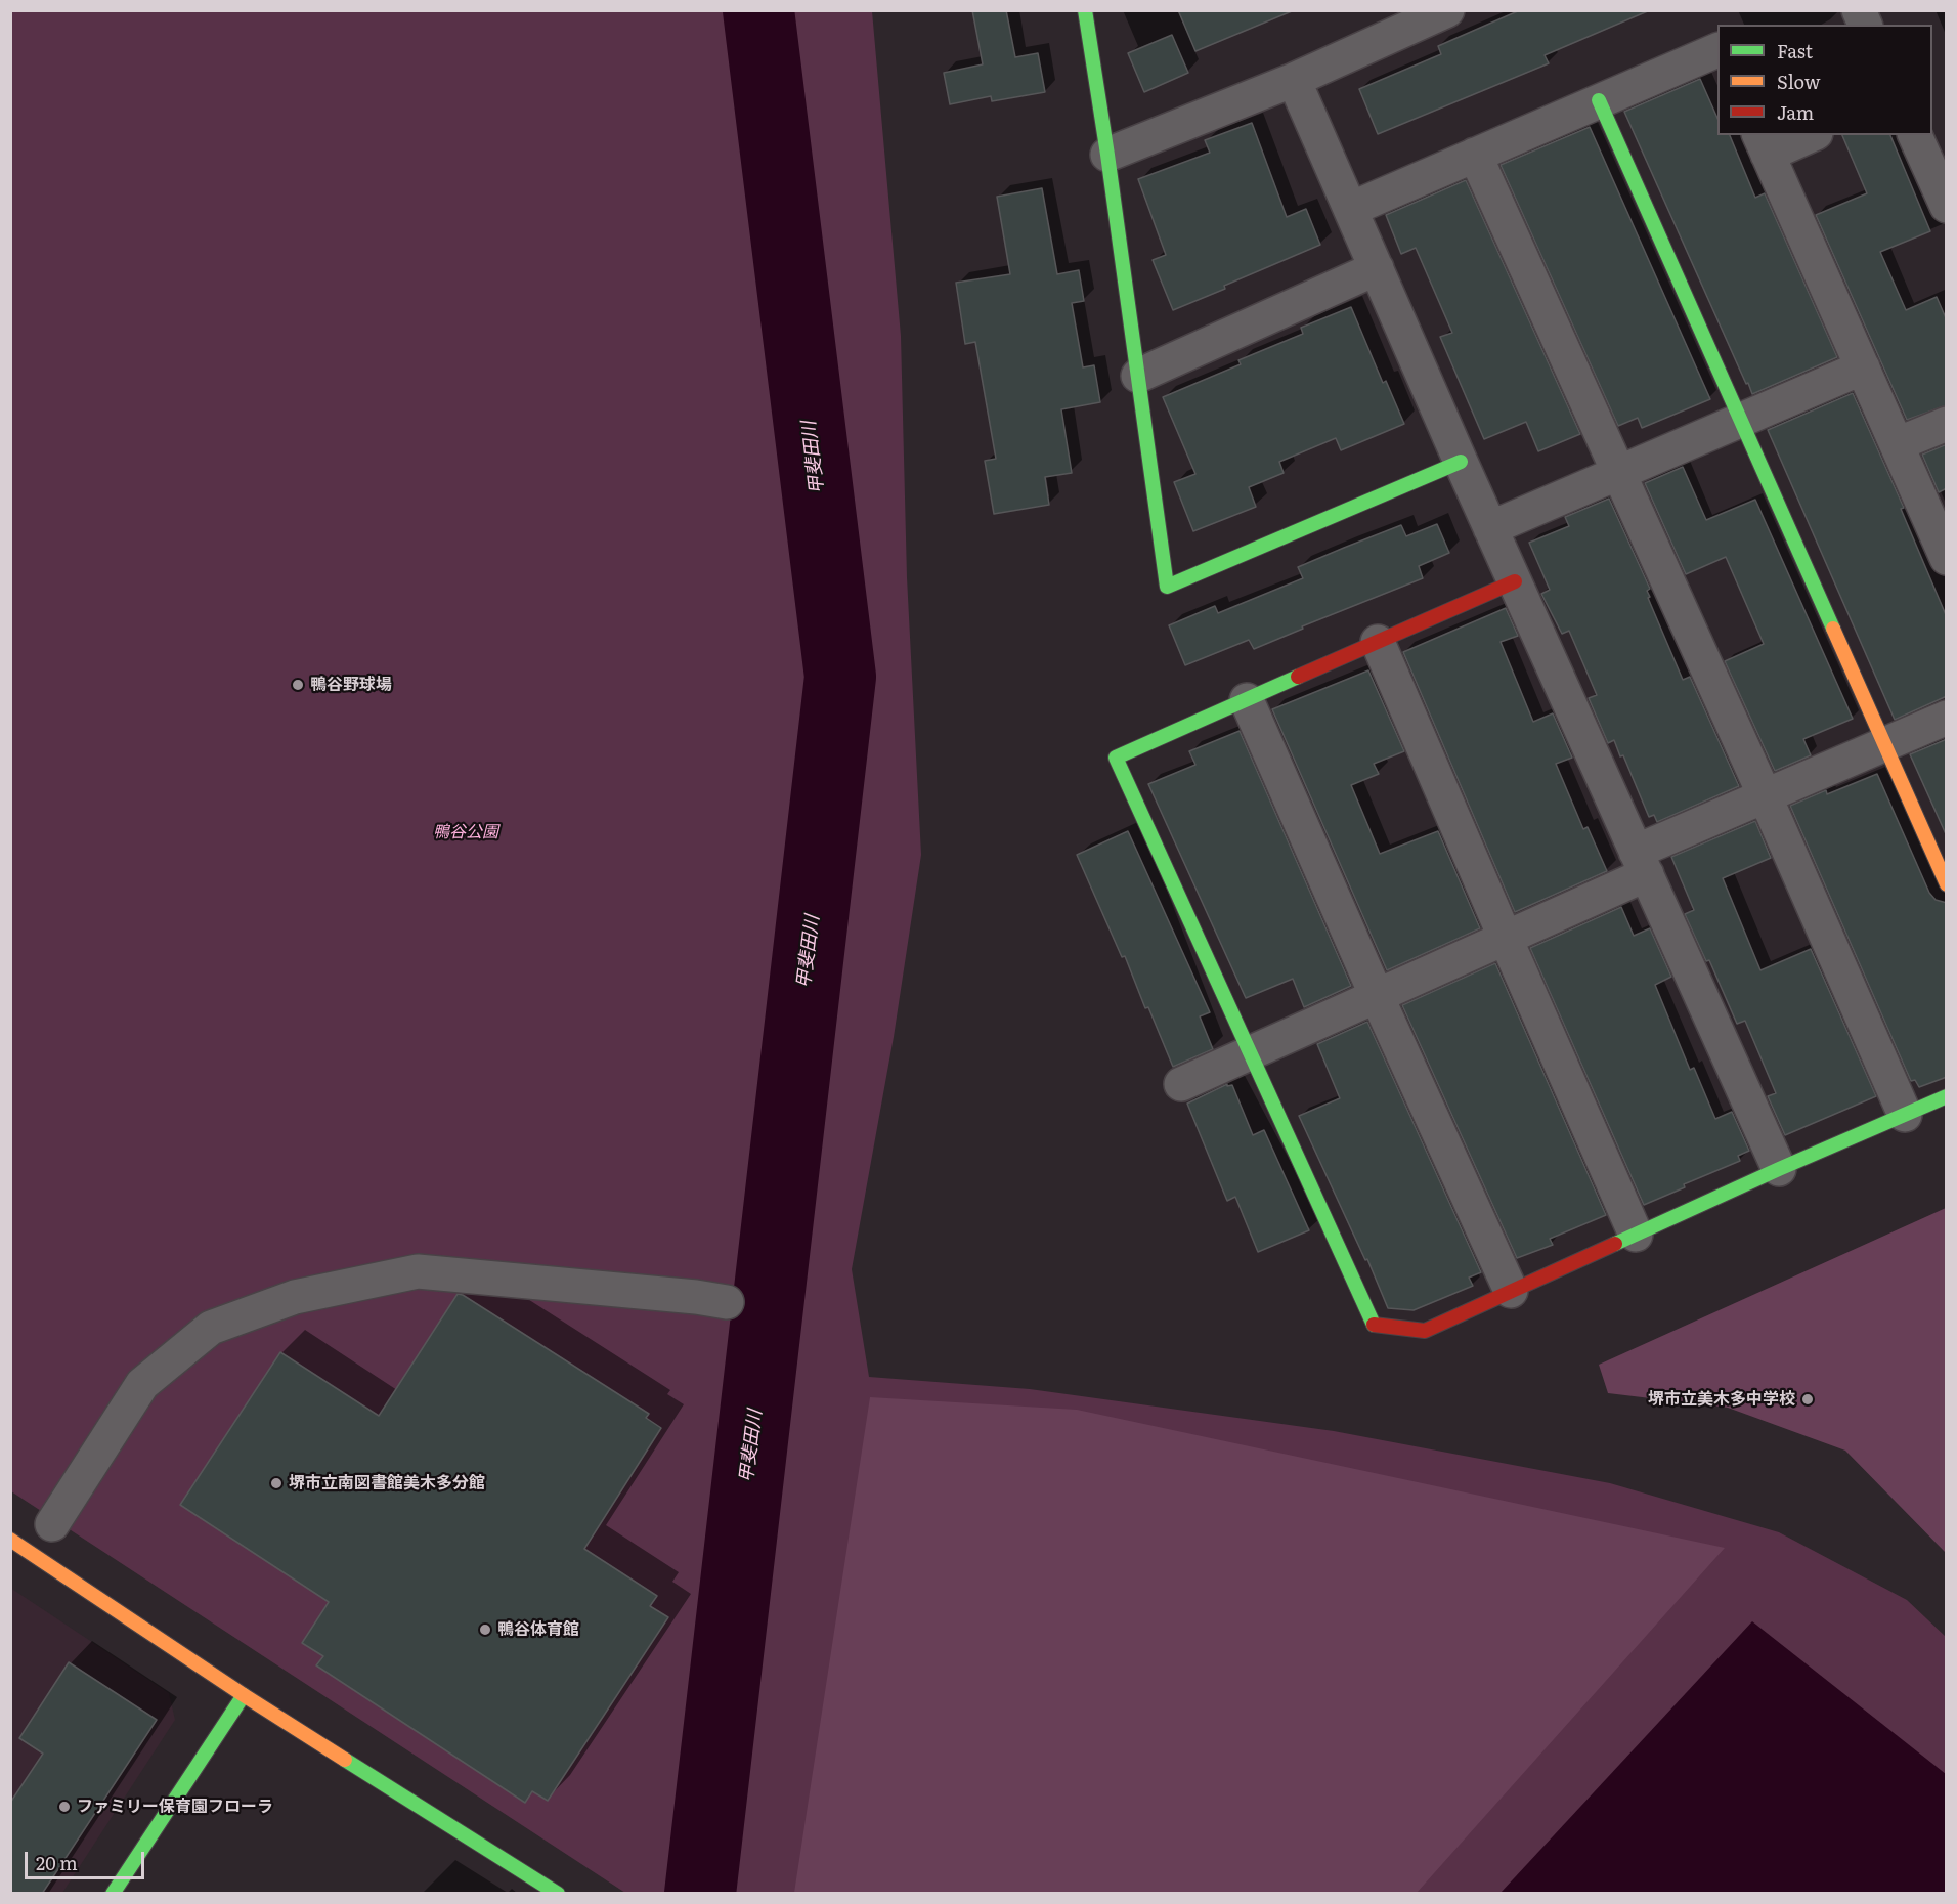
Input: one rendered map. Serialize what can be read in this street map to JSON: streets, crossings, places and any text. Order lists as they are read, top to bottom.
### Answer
{
  "water": ["甲斐田川"],
  "parks": ["鴨谷公園"],
  "places": [
    "鴨谷野球場",
    "堺市立美木多中学校",
    "堺市立南図書館美木多分館",
    "鴨谷体育館",
    "ファミリー保育園フローラ"
  ],
  "legend": ["Fast", "Slow", "Jam"],
  "scale_bar": "20 m"
}
